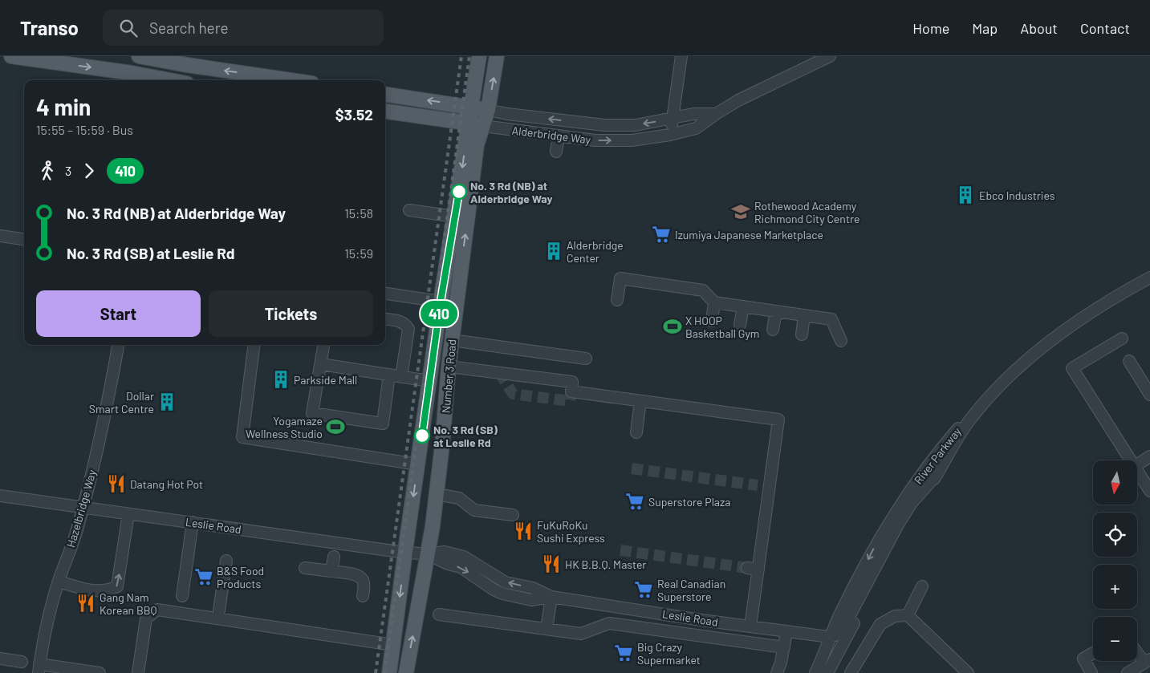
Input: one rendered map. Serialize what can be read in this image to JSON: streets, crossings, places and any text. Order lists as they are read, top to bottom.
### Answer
{
  "streets": {
    "main road": ["Alderbridge Way", "Number 3 Road"],
    "street": ["River Parkway", "Hazelbridge Way", "Leslie Road"]
  },
  "crossings": [
    ["Alderbridge Way", "Number 3 Road"],
    ["Number 3 Road", "Leslie Road"],
    ["River Parkway", "Leslie Road"],
    ["Hazelbridge Way", "Leslie Road"]
  ],
  "places": {
    "other": ["No. 3 Rd (NB) at Alderbridge Way", "No. 3 Rd (SB) at Leslie Rd"],
    "building": [
      "Ebco Industries",
      "Alderbridge Center",
      "Parkside Mall",
      "Dollar Smart Centre"
    ],
    "school or university": ["Rothewood Academy Richmond City Centre"],
    "supermarket": [
      "Izumiya Japanese Marketplace",
      "Superstore Plaza",
      "B&S Food Products",
      "Real Canadian Superstore",
      "Big Crazy Supermarket"
    ],
    "sports": ["X HOOP Basketball Gym", "Yogamaze Wellness Studio"],
    "restaurant": [
      "Datang Hot Pot",
      "FuKuRoKu Sushi Express",
      "HK B.B.Q. Master",
      "Gang Nam Korean BBQ"
    ]
  },
  "lines": ["bus line 410"],
  "north": "bottom",
  "page": {
    "header": "Transo",
    "search": "Search here",
    "nav": [
      "Home",
      "Map",
      "About",
      "Contact"
    ],
    "on_map": "410",
    "heading": ["4 min", "15:55 – 15:59 · Bus", "$3.52"],
    "legs": ["3", "410"],
    "list": [
      {
        "name": "No. 3 Rd (NB) at Alderbridge Way",
        "value": "15:58"
      },
      {
        "name": "No. 3 Rd (SB) at Leslie Rd",
        "value": "15:59"
      }
    ],
    "buttons": ["Start", "Tickets"],
    "map_buttons": ["+", "−"]
  }
}
